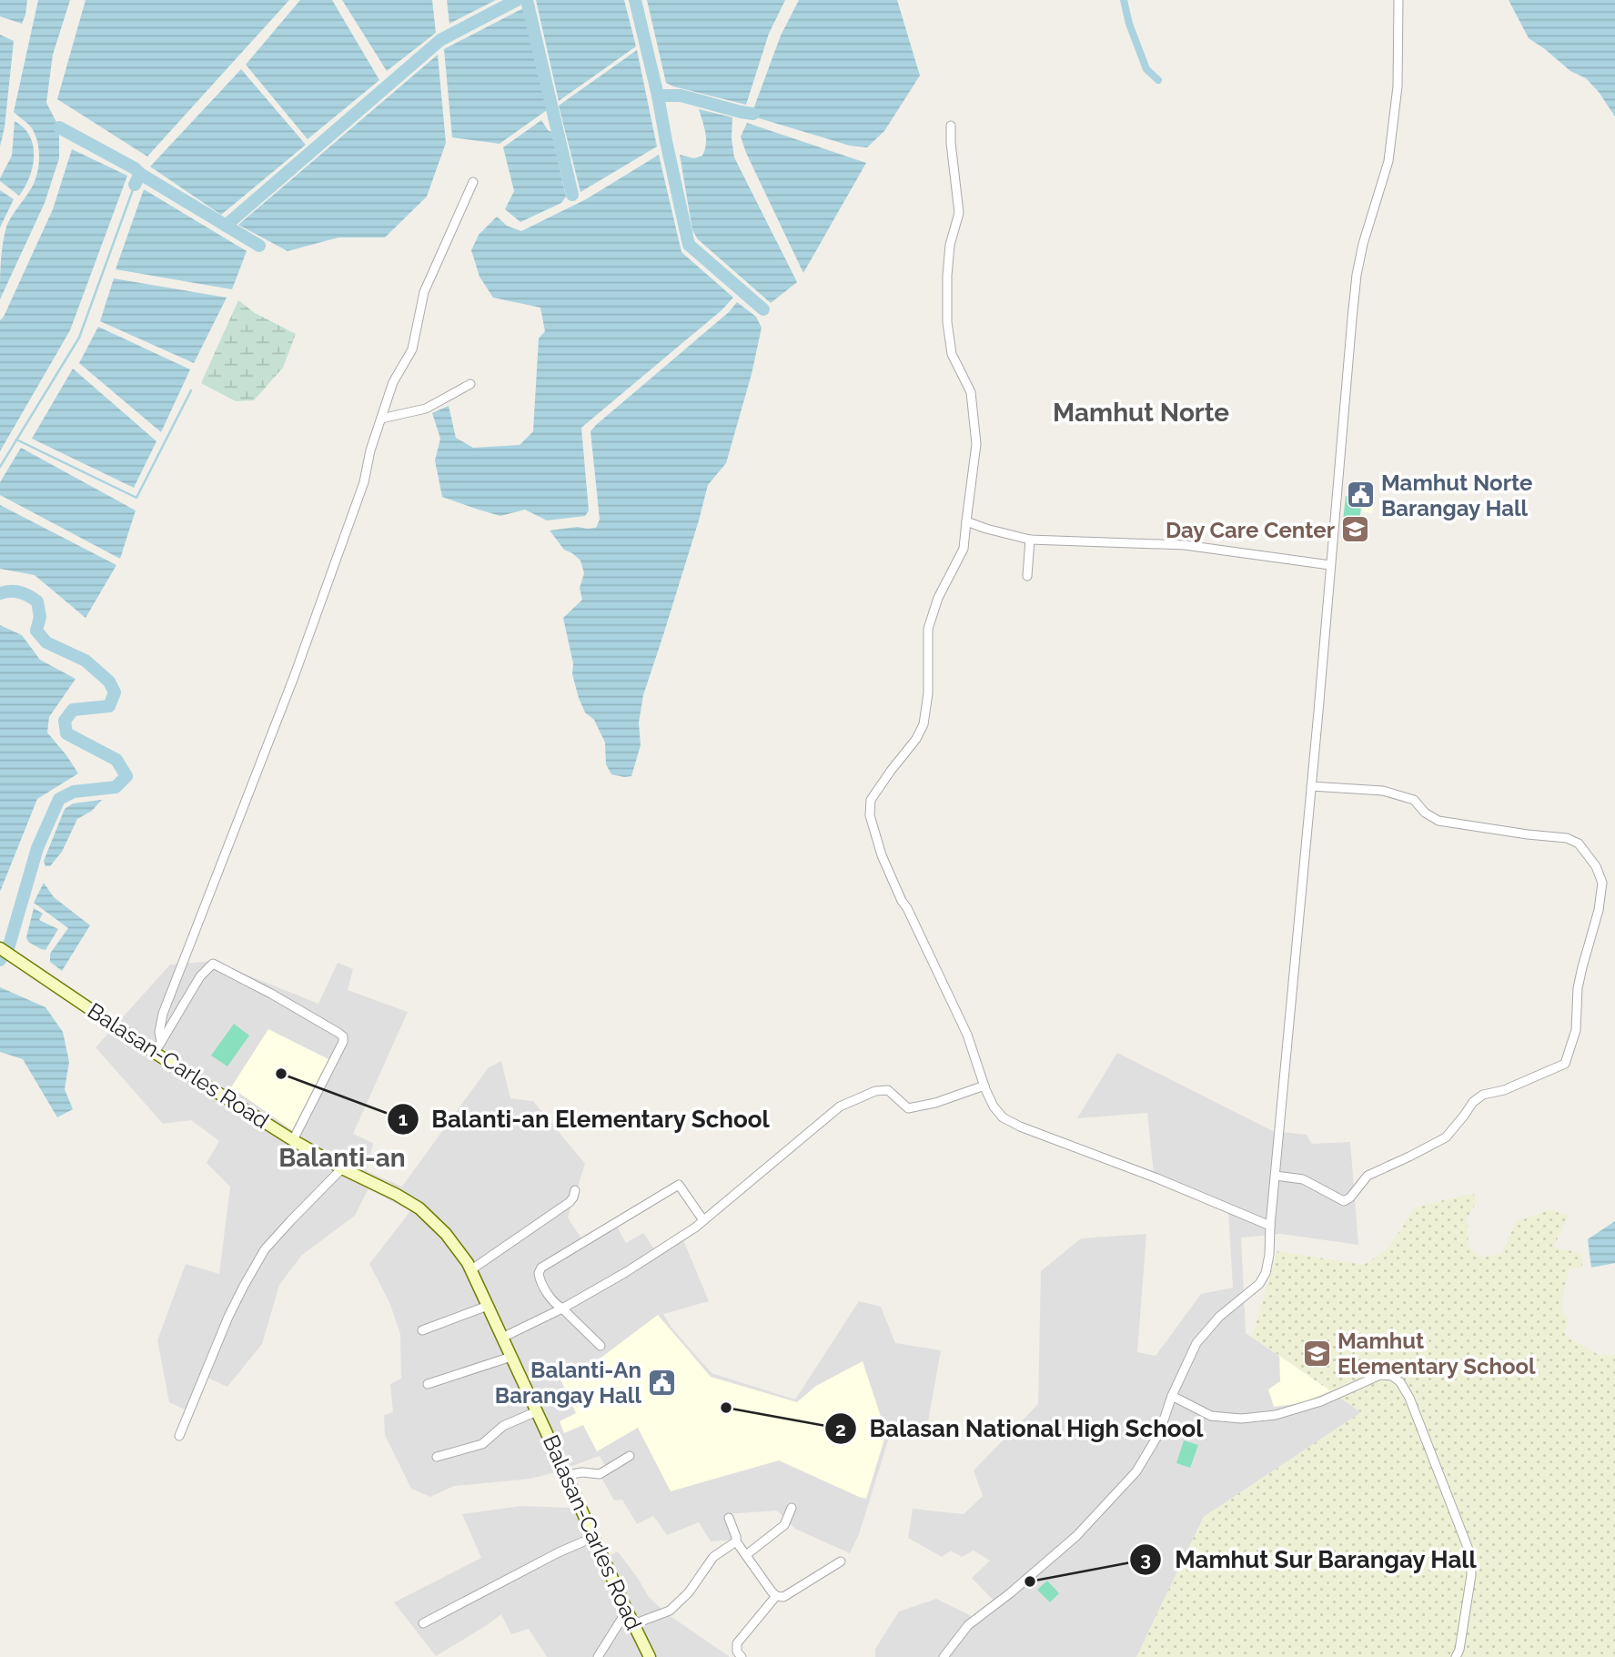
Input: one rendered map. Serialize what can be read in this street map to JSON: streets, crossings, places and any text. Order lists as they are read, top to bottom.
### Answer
{
  "streets": {
    "main road": ["Balasan-Carles Road"]
  },
  "districts": ["Mamhut Norte", "Balanti-an"],
  "places": {
    "public building": ["Mamhut Norte Barangay Hall", "Balanti-An Barangay Hall"],
    "school or university": ["Day Care Center", "Mamhut Elementary School"],
    "other": ["Balanti-an Elementary School", "Balasan National High School", "Mamhut Sur Barangay Hall"]
  }
}
